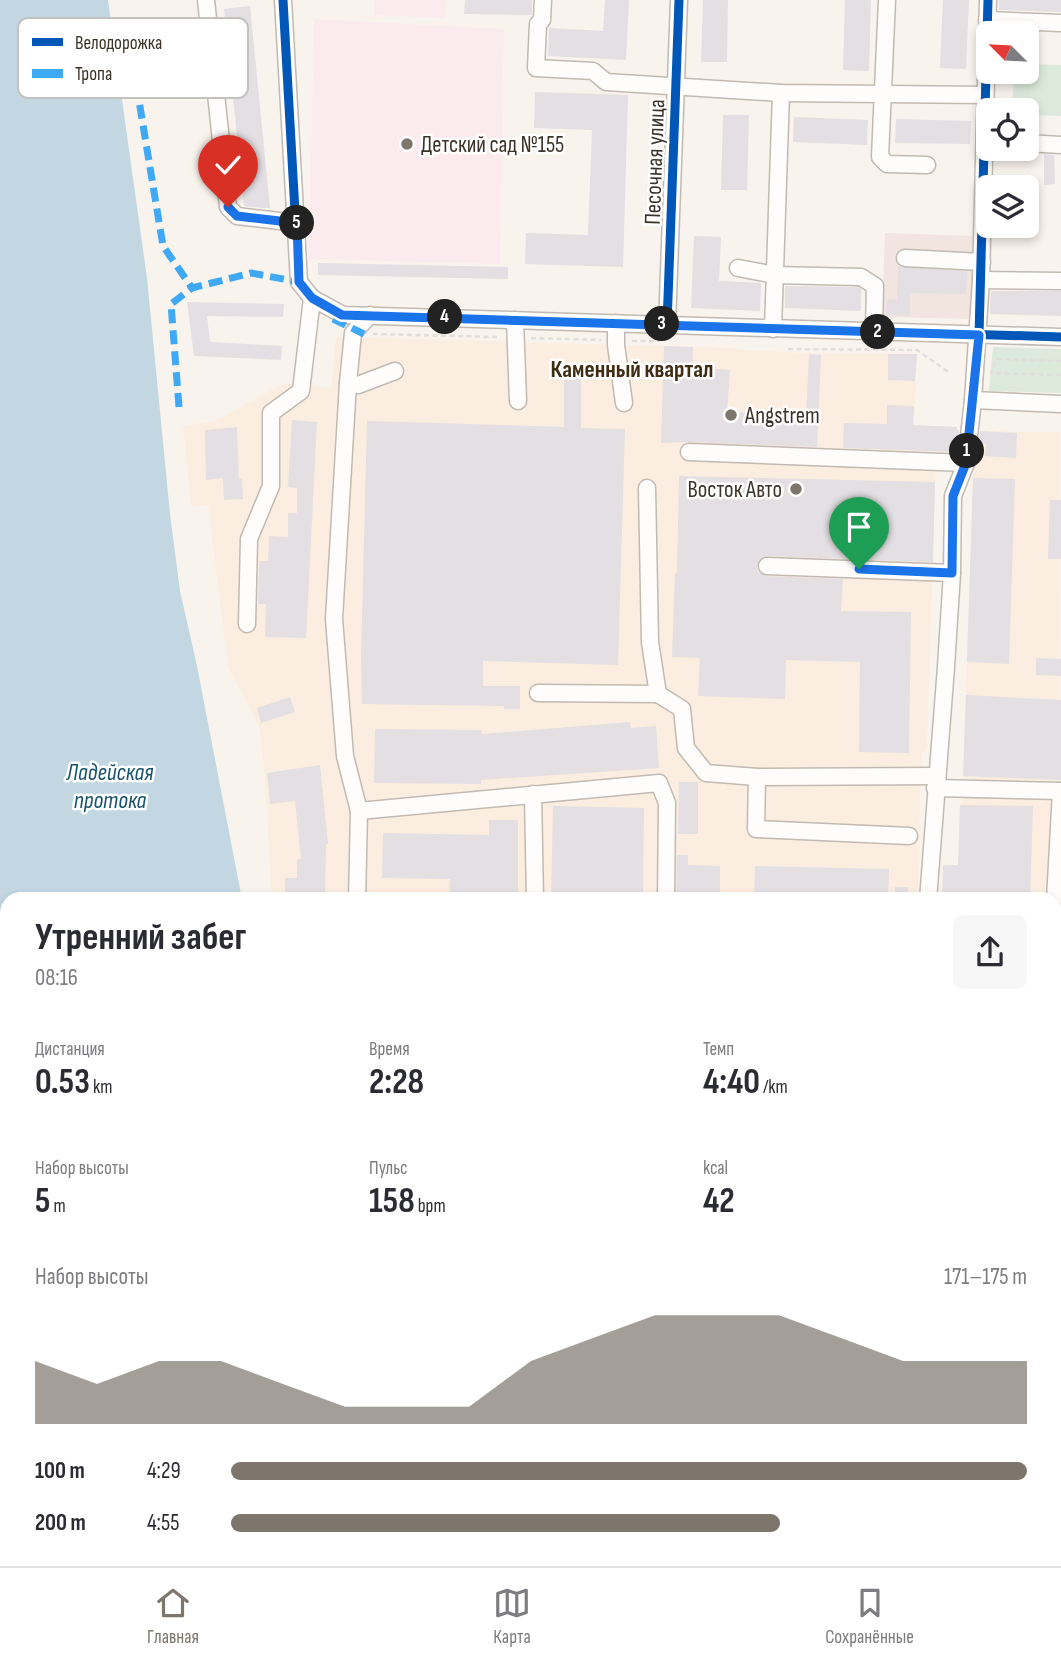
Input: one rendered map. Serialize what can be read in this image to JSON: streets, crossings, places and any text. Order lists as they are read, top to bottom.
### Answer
{
  "streets": {
    "street": ["Песочная улица"]
  },
  "districts": ["Каменный квартал"],
  "water": ["Ладейская протока"],
  "places": ["Детский сад №155", "Angstrem", "Восток Авто"],
  "legend": ["Велодорожка", "Тропа"],
  "north": "top left",
  "page": {
    "pins": [
      "5",
      "4",
      "3",
      "2",
      "1"
    ],
    "heading": ["Утренний забег", "08:16"],
    "stats": [
      ["Дистанция", "0.53 km"],
      ["Время", "2:28"],
      ["Темп", "4:40 /km"],
      ["Набор высоты", "5 m"],
      ["Пульс", "158 bpm"],
      ["kcal", "42"]
    ],
    "chart": ["Набор высоты", "171–175 m"],
    "list": [
      {
        "name": "100 m",
        "note": "4:29"
      },
      {
        "name": "200 m",
        "note": "4:55"
      }
    ],
    "tabs": ["Главная", "Карта", "Сохранённые"]
  }
}
